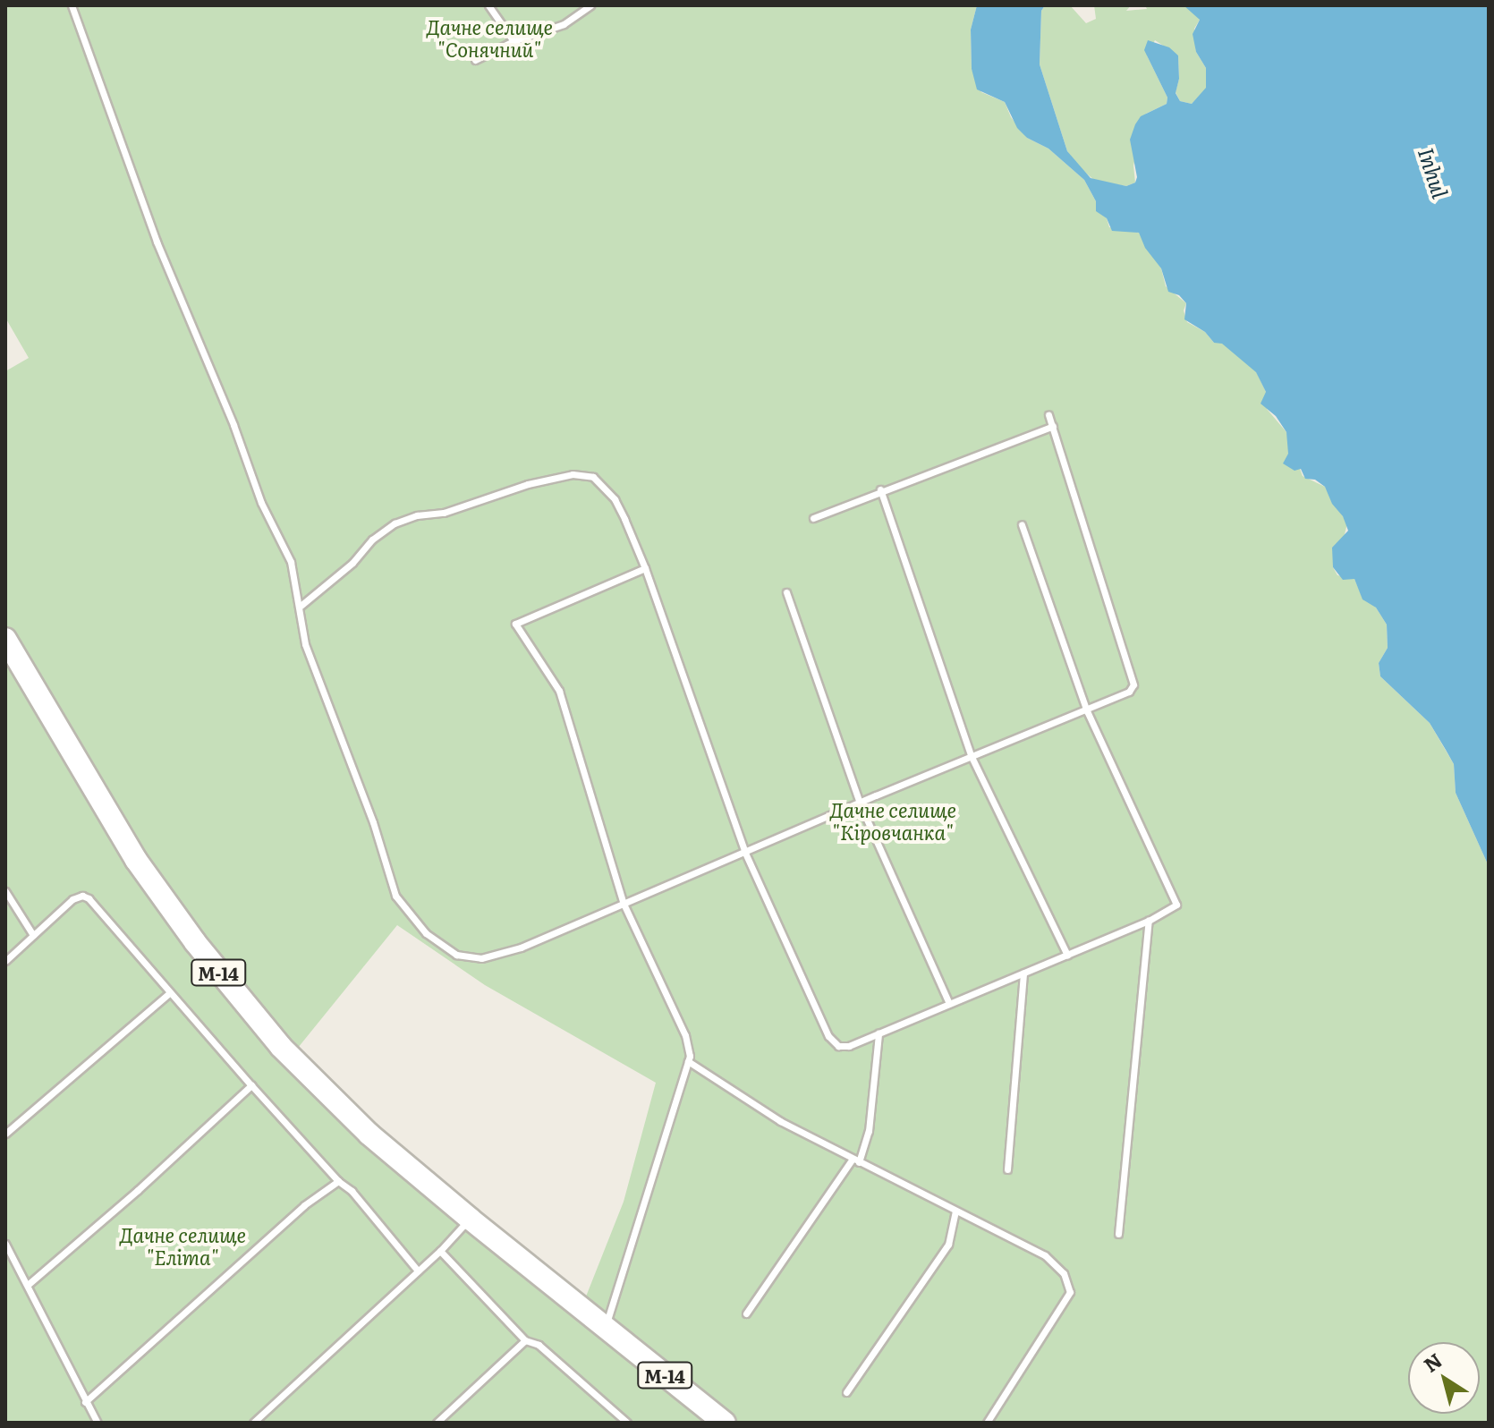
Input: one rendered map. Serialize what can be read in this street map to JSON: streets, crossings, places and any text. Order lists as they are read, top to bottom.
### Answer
{
  "streets": {
    "highway": ["М-14"]
  },
  "water": ["Inhul"],
  "parks": ["Дачне селище \"Сонячний\"", "Дачне селище \"Кіровчанка\"", "Дачне селище \"Еліта\""],
  "north": "top left"
}
